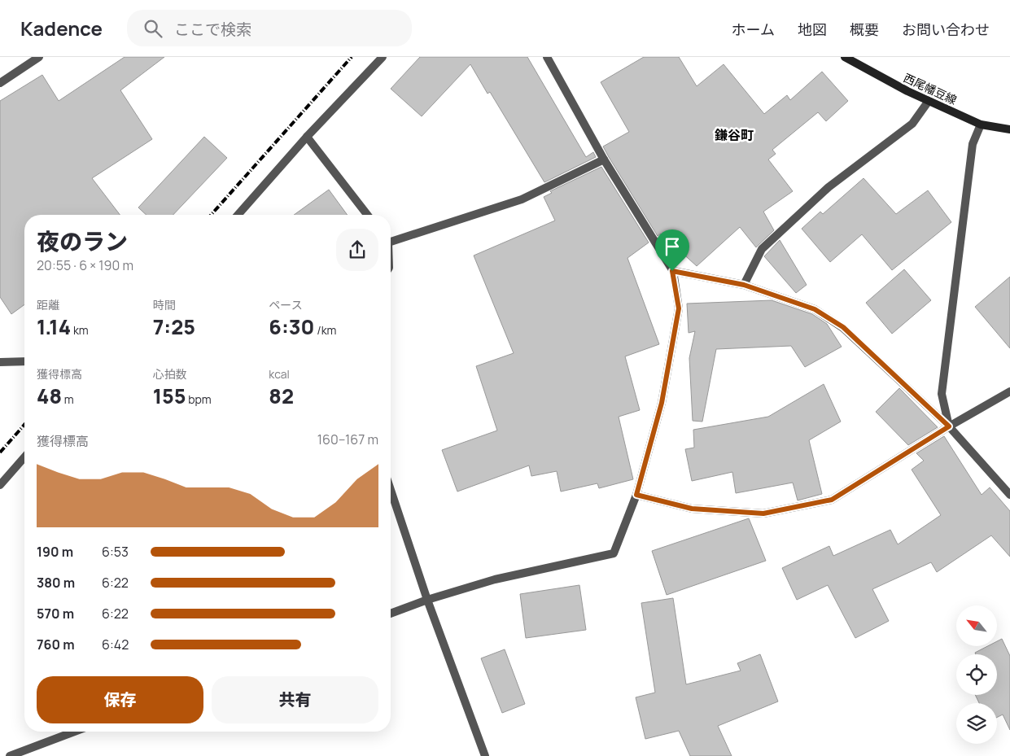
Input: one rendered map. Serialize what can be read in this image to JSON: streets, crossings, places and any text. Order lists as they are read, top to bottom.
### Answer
{
  "streets": {
    "main road": ["西尾幡豆線"]
  },
  "districts": ["鎌谷町"],
  "north": "top left",
  "page": {
    "header": "Kadence",
    "search": "ここで検索",
    "nav": [
      "ホーム",
      "地図",
      "概要",
      "お問い合わせ"
    ],
    "heading": ["夜のラン", "20:55 · 6 × 190 m"],
    "stats": [
      ["距離", "1.14 km"],
      ["時間", "7:25"],
      ["ペース", "6:30 /km"],
      ["獲得標高", "48 m"],
      ["心拍数", "155 bpm"],
      ["kcal", "82"]
    ],
    "chart": ["獲得標高", "160–167 m"],
    "list": [
      {
        "name": "190 m",
        "note": "6:53"
      },
      {
        "name": "380 m",
        "note": "6:22"
      },
      {
        "name": "570 m",
        "note": "6:22"
      },
      {
        "name": "760 m",
        "note": "6:42"
      }
    ],
    "buttons": ["保存", "共有"]
  }
}
